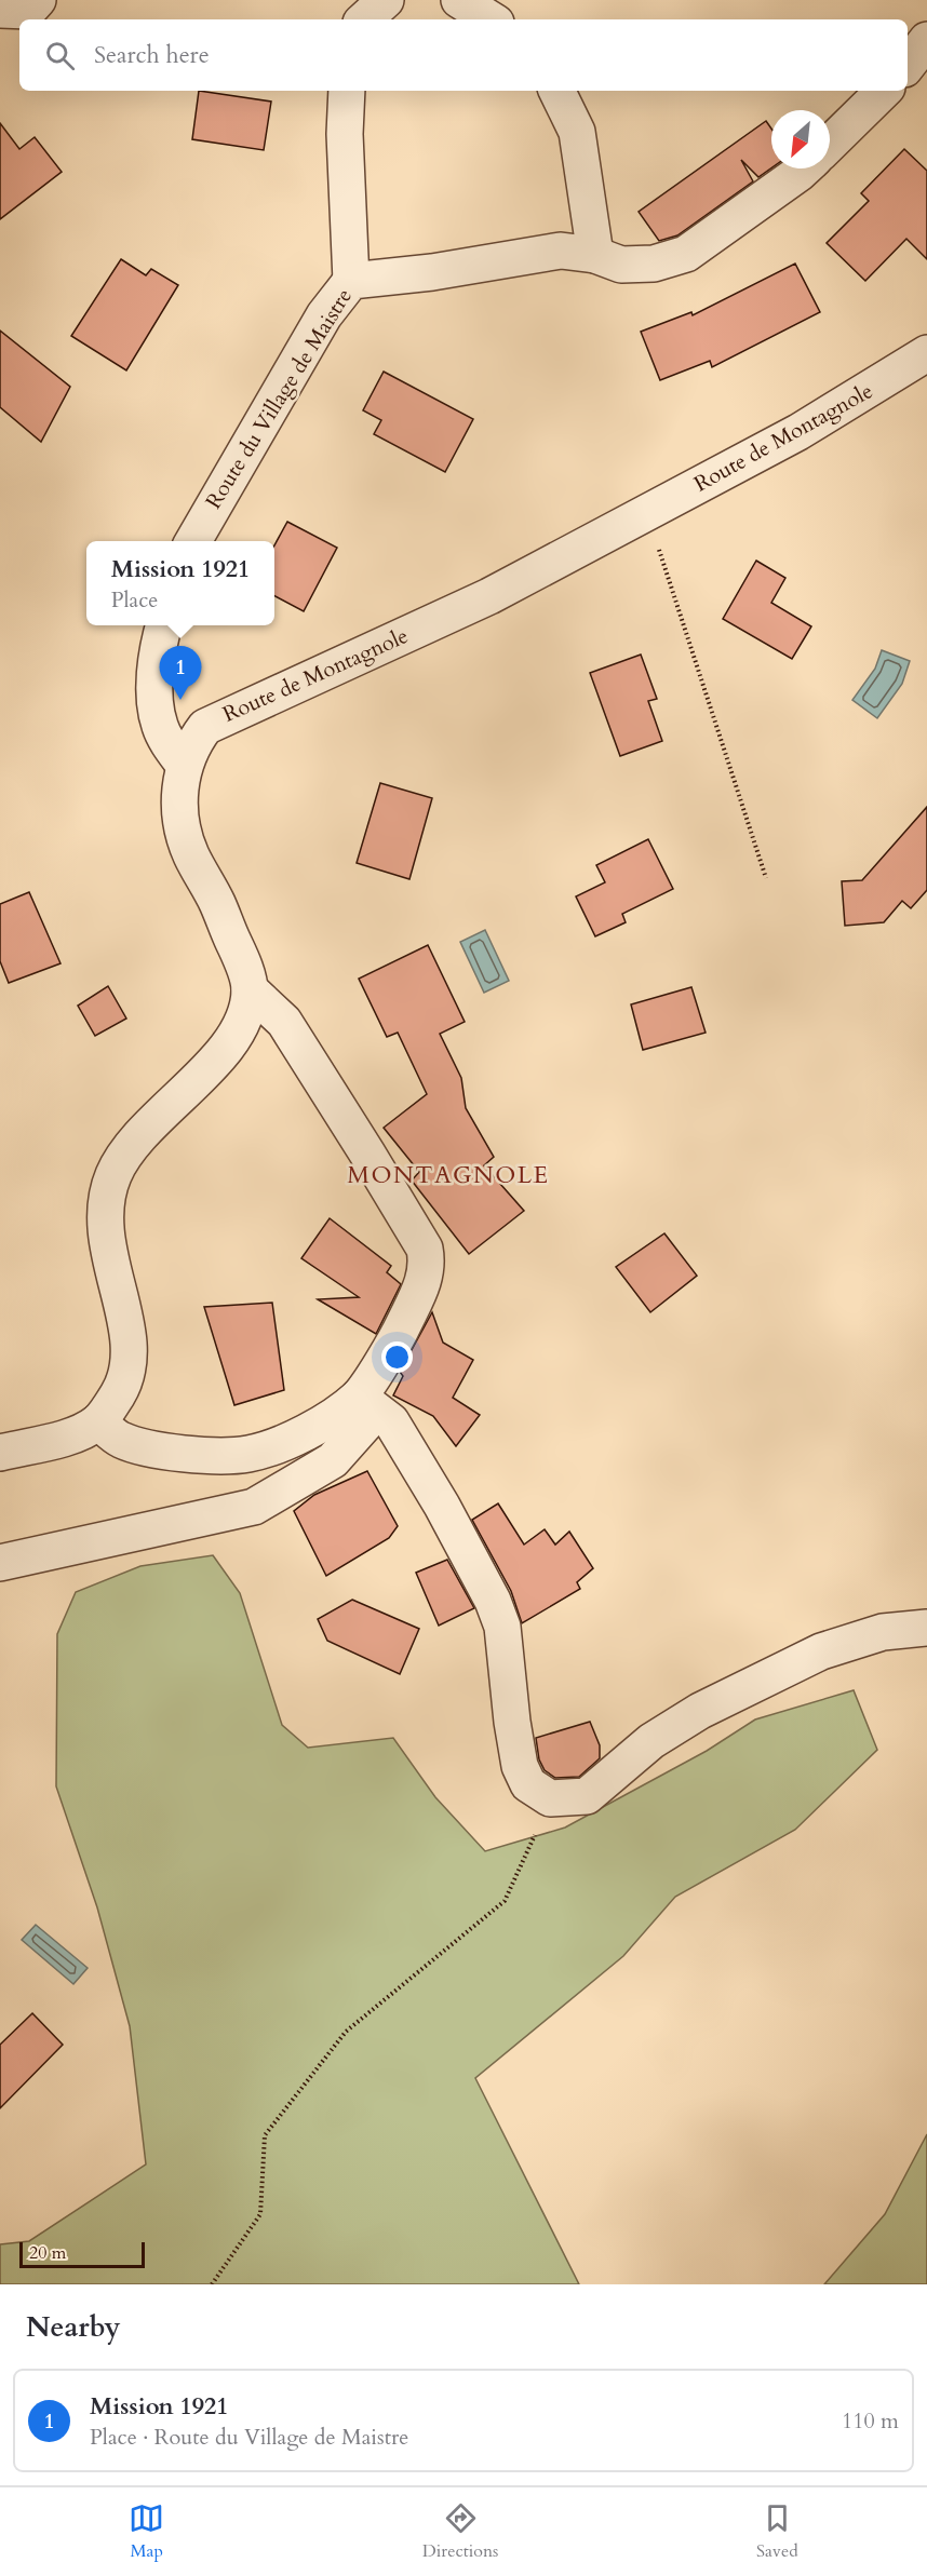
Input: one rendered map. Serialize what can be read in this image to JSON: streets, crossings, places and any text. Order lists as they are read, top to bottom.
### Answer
{
  "streets": {
    "street": ["Route du Village de Maistre", "Route de Montagnole"]
  },
  "districts": ["MONTAGNOLE"],
  "scale_bar": "20 m",
  "north": "bottom left",
  "page": {
    "search": "Search here",
    "popup": ["Mission 1921", "Place"],
    "pins": "1",
    "scale": "20 m",
    "heading": "Nearby",
    "list": [
      {
        "mark": "1",
        "name": "Mission 1921",
        "note": "Place · Route du Village de Maistre",
        "value": "110 m"
      }
    ],
    "nav": ["Map", "Directions", "Saved"]
  }
}
